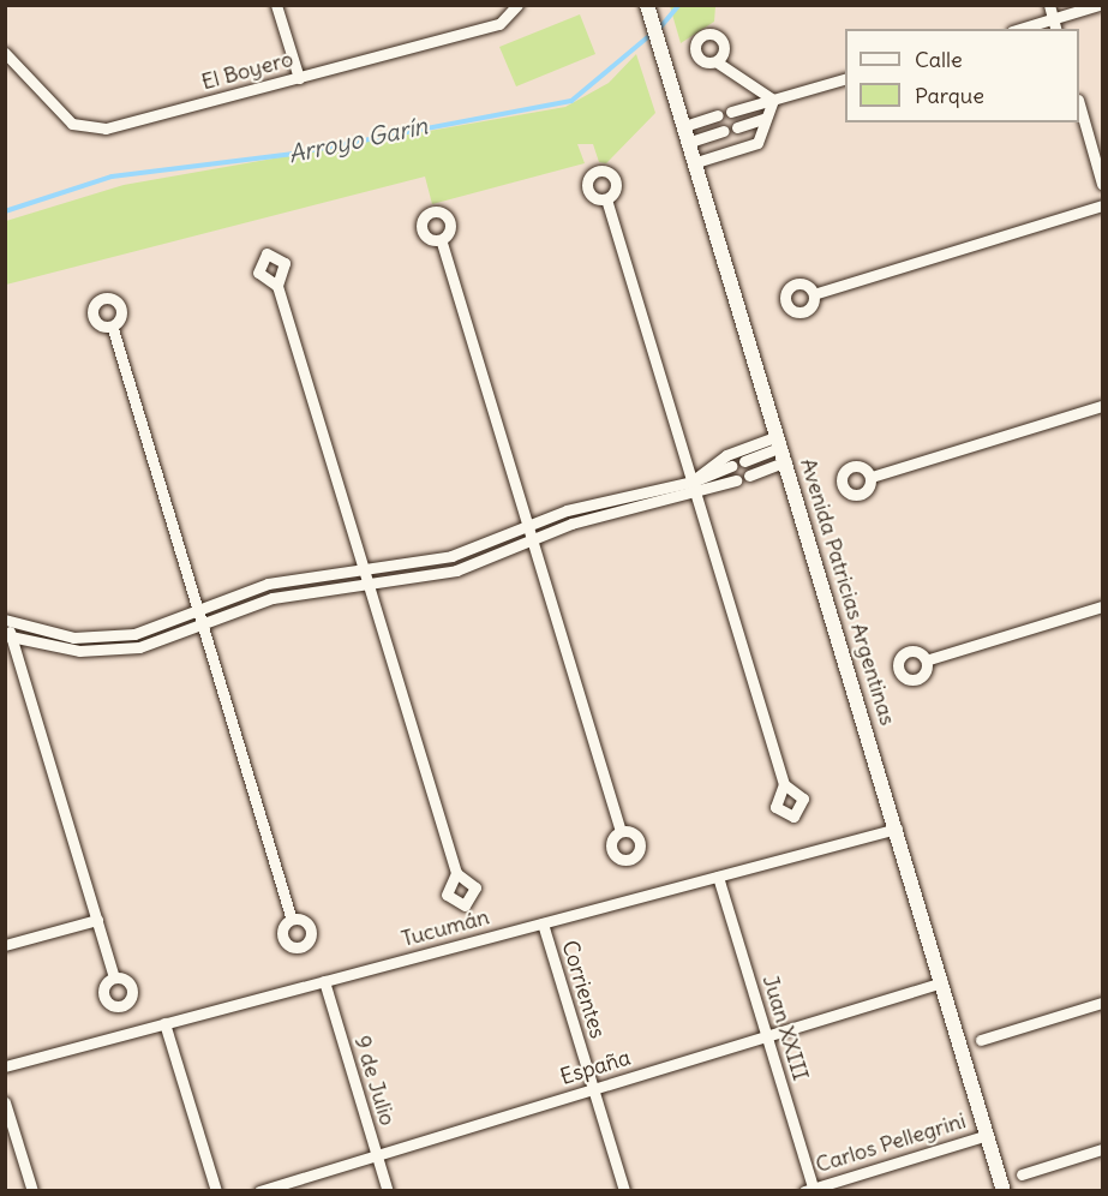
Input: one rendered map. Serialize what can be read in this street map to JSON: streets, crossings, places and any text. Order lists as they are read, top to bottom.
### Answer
{
  "streets": {
    "street": [
      "El Boyero",
      "Avenida Patricias Argentinas",
      "Tucumán",
      "Corrientes",
      "Juan XXIII",
      "España",
      "9 de Julio",
      "Carlos Pellegrini"
    ]
  },
  "crossings": [
    ["Avenida Patricias Argentinas", "Tucumán"],
    ["Avenida Patricias Argentinas", "España"],
    ["Avenida Patricias Argentinas", "Carlos Pellegrini"],
    ["Tucumán", "Corrientes"],
    ["Tucumán", "Juan XXIII"],
    ["Tucumán", "9 de Julio"],
    ["Corrientes", "España"],
    ["Juan XXIII", "España"],
    ["Juan XXIII", "Carlos Pellegrini"],
    ["España", "9 de Julio"]
  ],
  "water": ["Arroyo Garín"],
  "legend": ["Calle", "Parque"]
}
